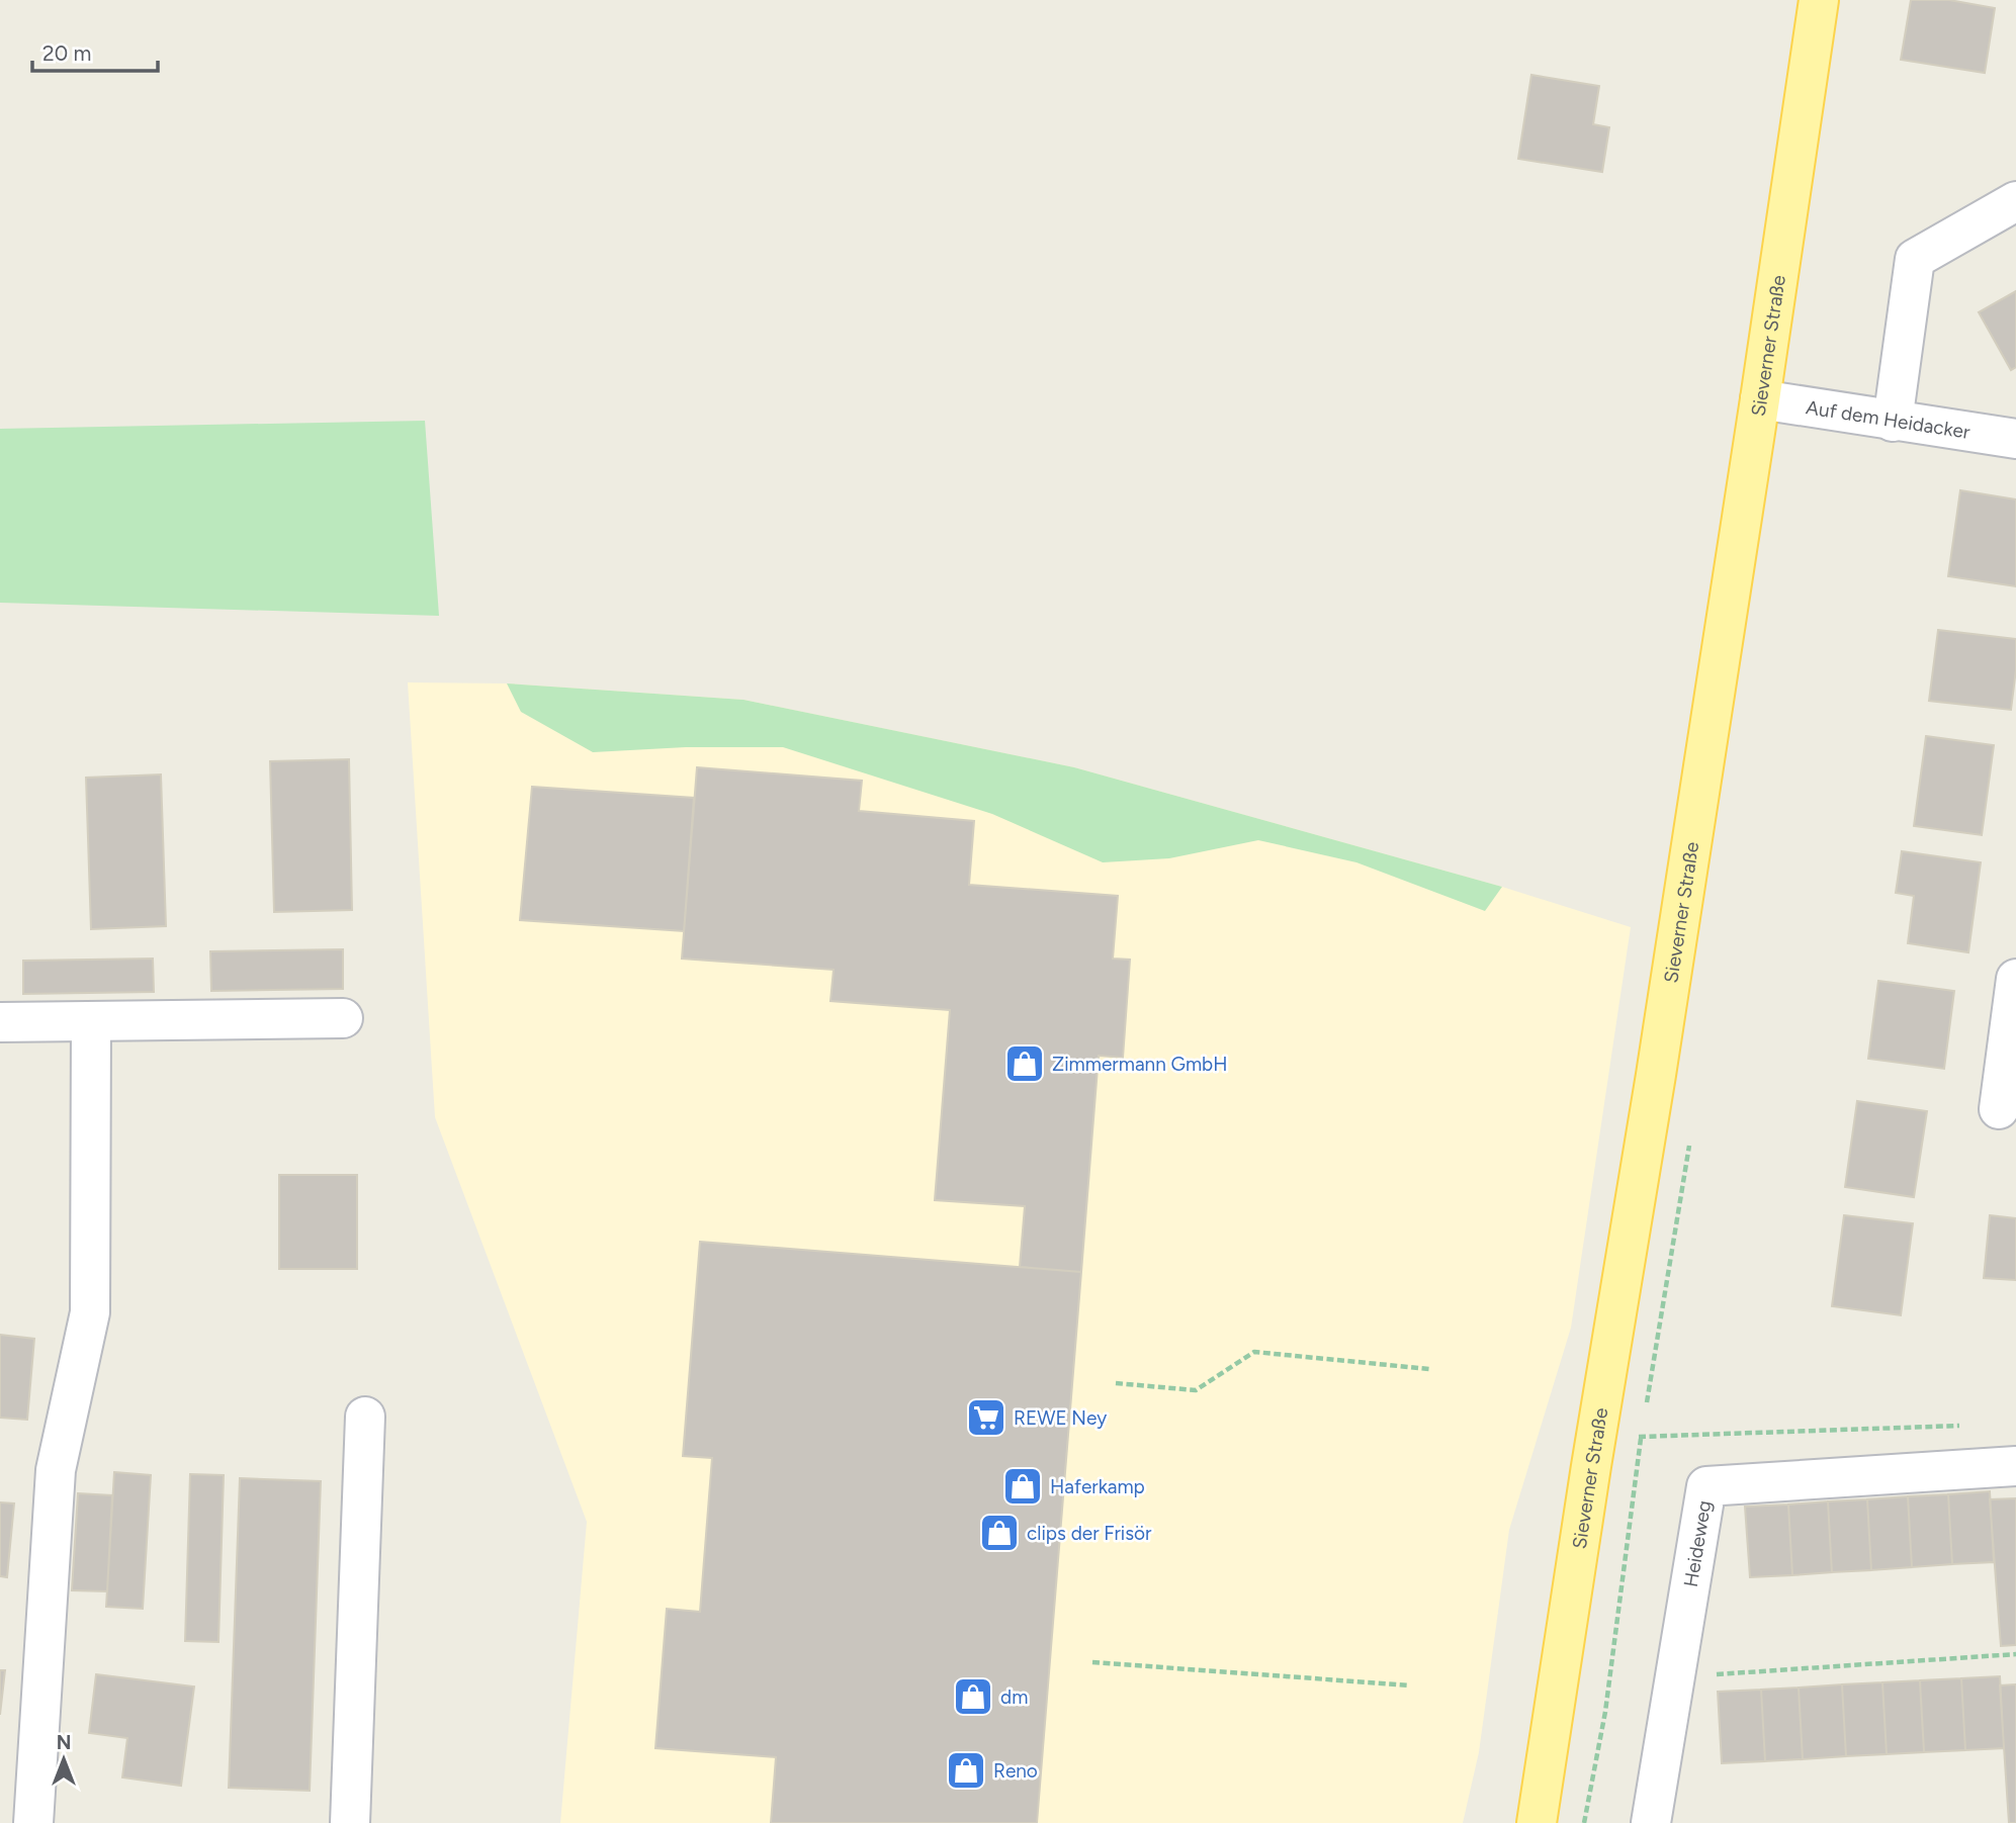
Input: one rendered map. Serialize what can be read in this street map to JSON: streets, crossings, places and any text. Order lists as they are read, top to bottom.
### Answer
{
  "streets": {
    "main road": ["Sieverner Straße"],
    "street": ["Auf dem Heidacker", "Heideweg"]
  },
  "crossings": [
    ["Sieverner Straße", "Auf dem Heidacker"]
  ],
  "places": {
    "shop": [
      "Zimmermann GmbH",
      "Haferkamp",
      "clips der Frisör",
      "dm",
      "Reno"
    ],
    "supermarket": ["REWE Ney"]
  },
  "scale_bar": "20 m",
  "north": "top"
}
